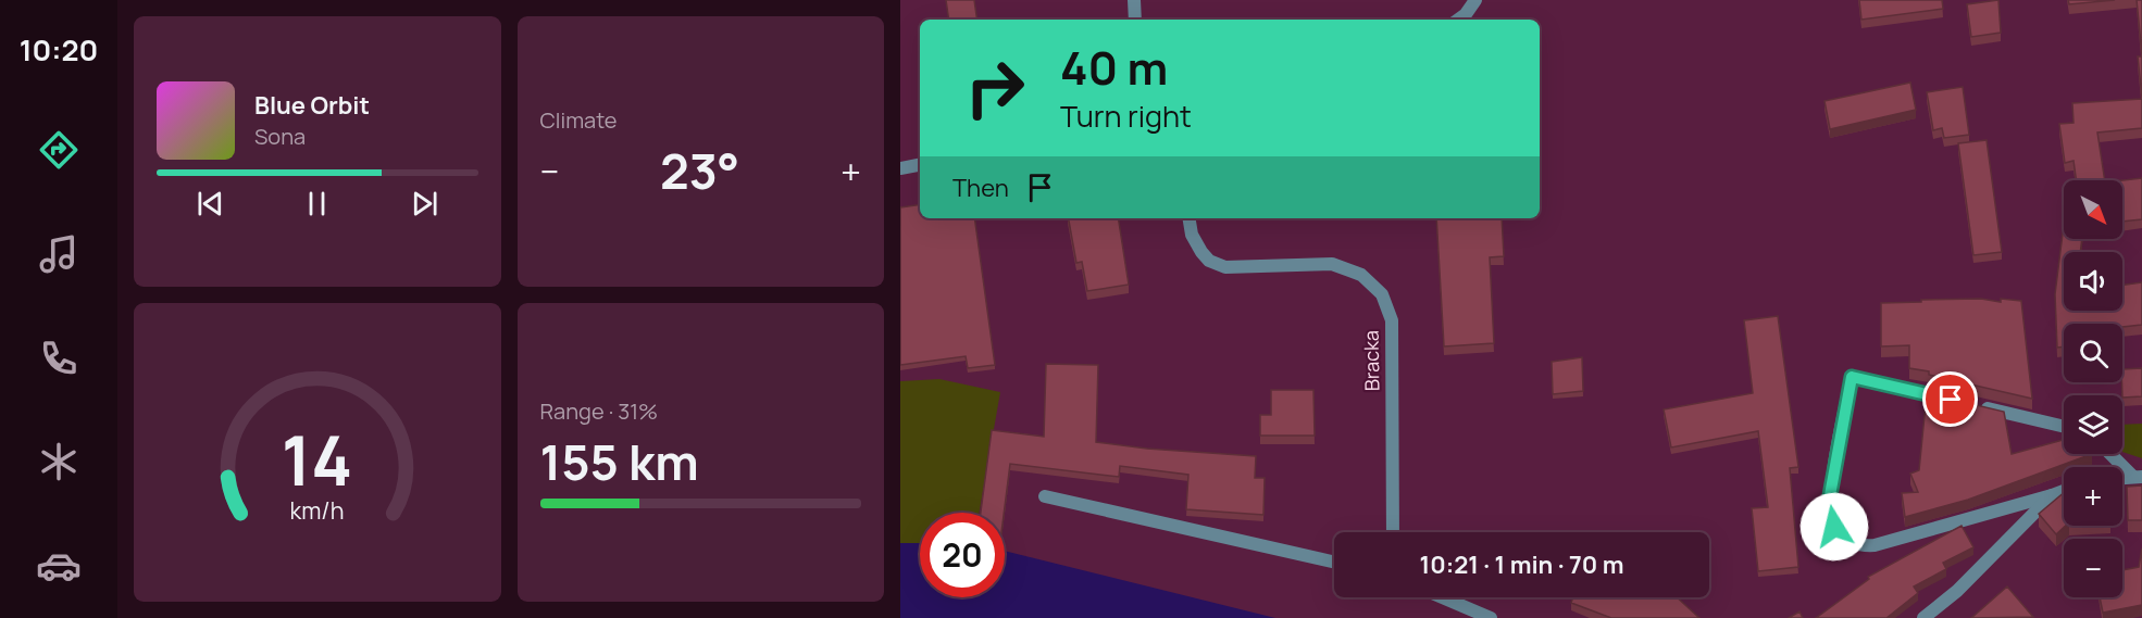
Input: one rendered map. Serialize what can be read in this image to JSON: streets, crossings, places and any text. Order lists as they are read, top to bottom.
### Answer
{
  "streets": {
    "street": ["Bracka"]
  },
  "north": "bottom right",
  "page": {
    "tabs": "10:20",
    "tile": [
      "Climate",
      ["Range · 31%", "155 km"]
    ],
    "turn": ["40 m", "Turn right"],
    "song": ["Blue Orbit", "Sona"],
    "heat": ["−", "23°", "+"],
    "then": "Then",
    "map_buttons": ["+", "−"],
    "limit": "20",
    "trip": "10:21 · 1 min · 70 m",
    "gauge": ["14", "km/h"]
  }
}
